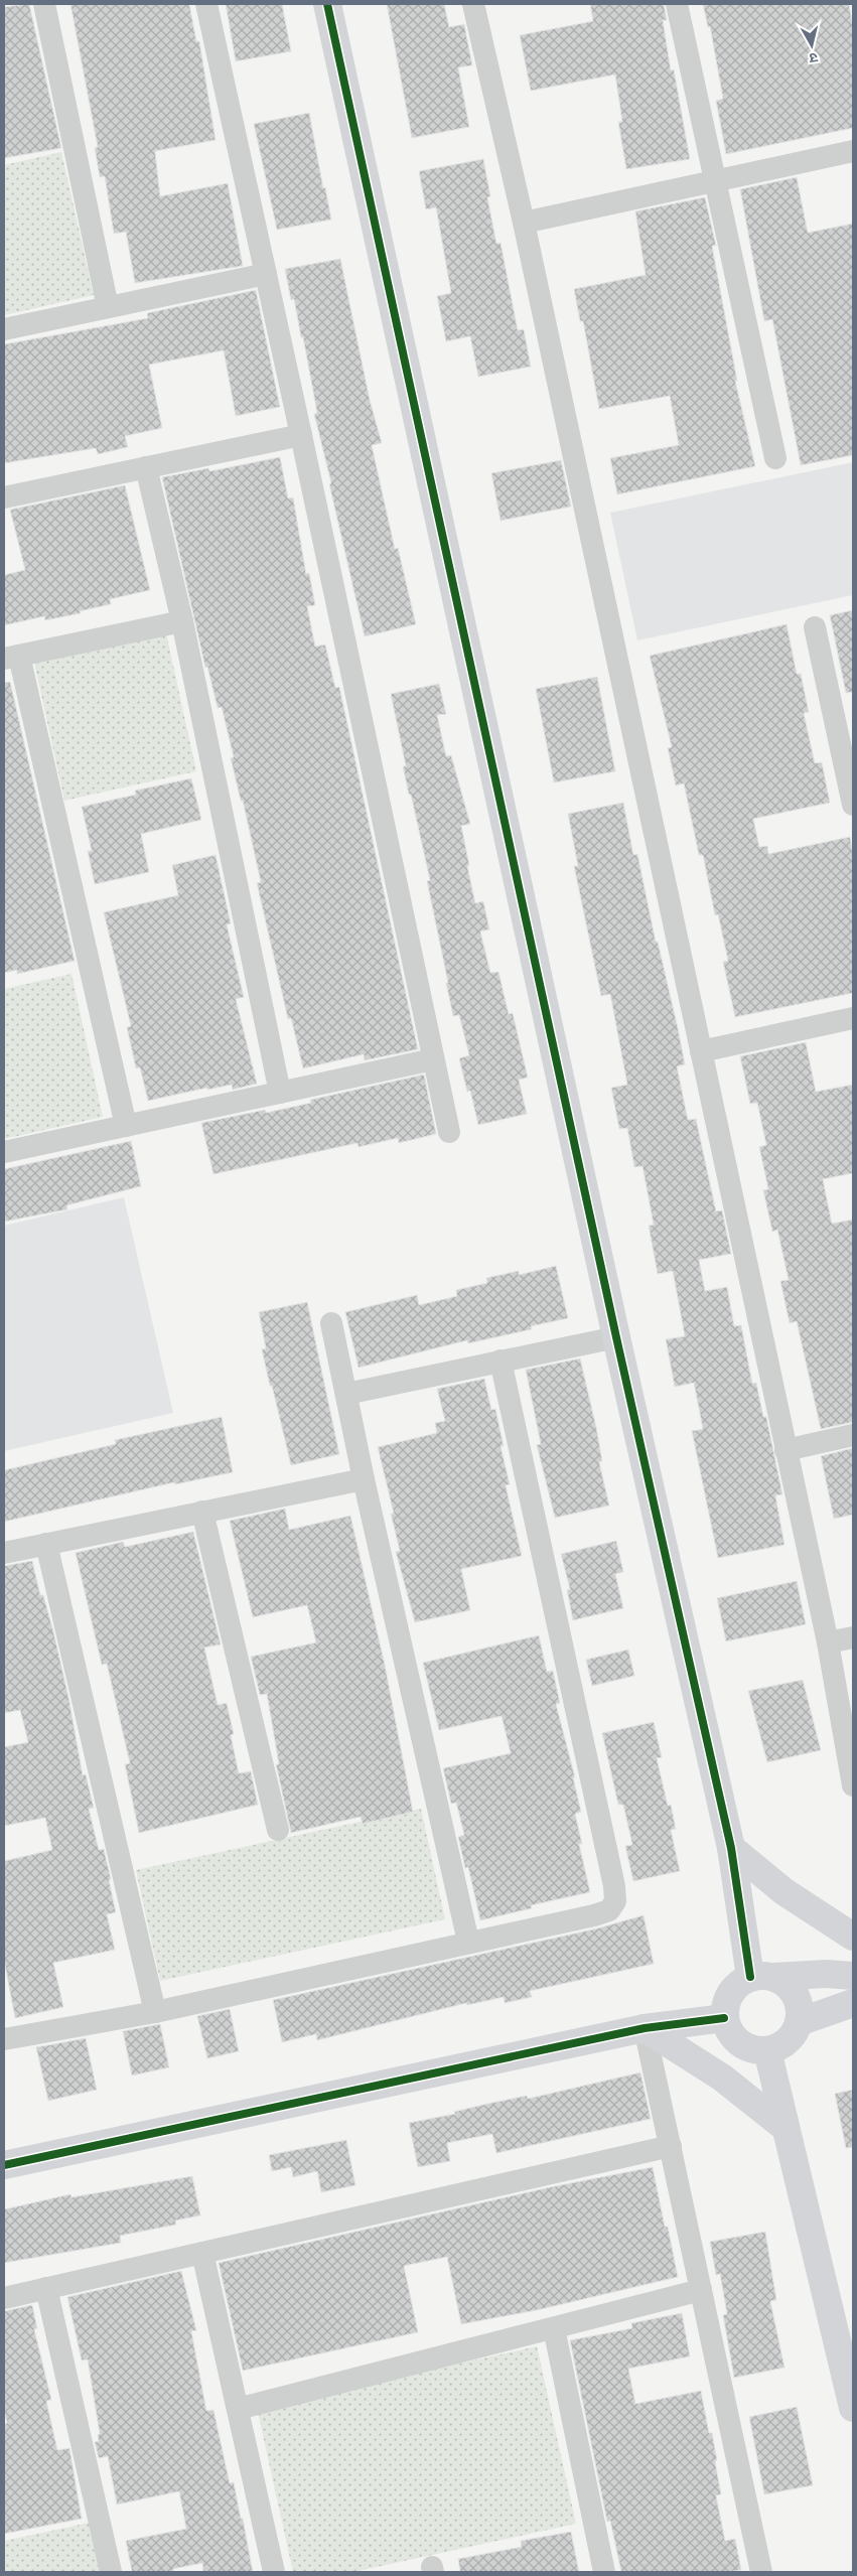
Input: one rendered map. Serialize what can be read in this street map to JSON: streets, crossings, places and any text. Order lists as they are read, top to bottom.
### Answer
{
  "north": "bottom"
}
